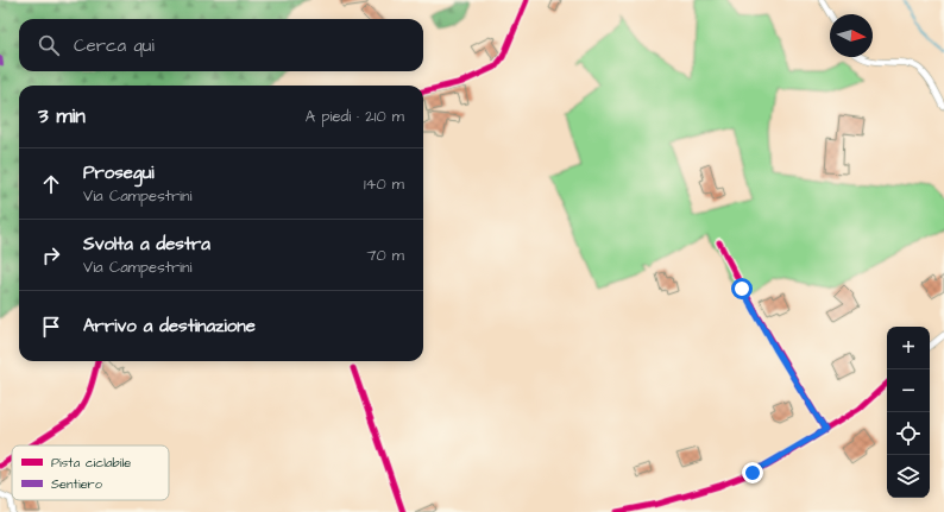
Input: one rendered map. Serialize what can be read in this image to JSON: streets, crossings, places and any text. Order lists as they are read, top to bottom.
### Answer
{
  "legend": ["Pista ciclabile", "Sentiero"],
  "north": "right",
  "page": {
    "search": "Cerca qui",
    "heading": ["3 min", "A piedi · 210 m"],
    "list": [
      ["Prosegui", "Via Campestrini", "140 m"],
      ["Svolta a destra", "Via Campestrini", "70 m"],
      "Arrivo a destinazione"
    ],
    "map_buttons": ["+", "−"]
  }
}
